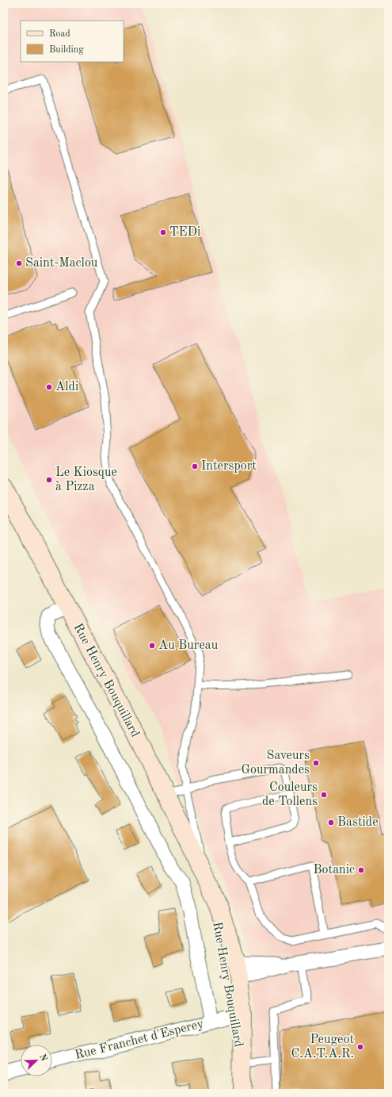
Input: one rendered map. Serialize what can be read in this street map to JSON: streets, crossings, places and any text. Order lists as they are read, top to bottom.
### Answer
{
  "streets": {
    "main road": ["Rue Henry Bouquillard"],
    "street": ["Rue Franchet d'Esperey"]
  },
  "crossings": [
    ["Rue Henry Bouquillard", "Rue Franchet d'Esperey"]
  ],
  "places": [
    "TEDi",
    "Saint-Maclou",
    "Aldi",
    "Intersport",
    "Le Kiosque à Pizza",
    "Au Bureau",
    "Saveurs Gourmandes",
    "Couleurs de Tollens",
    "Bastide",
    "Botanic",
    "Peugeot C.A.T.A.R."
  ],
  "legend": ["Road", "Building"],
  "north": "top right"
}
